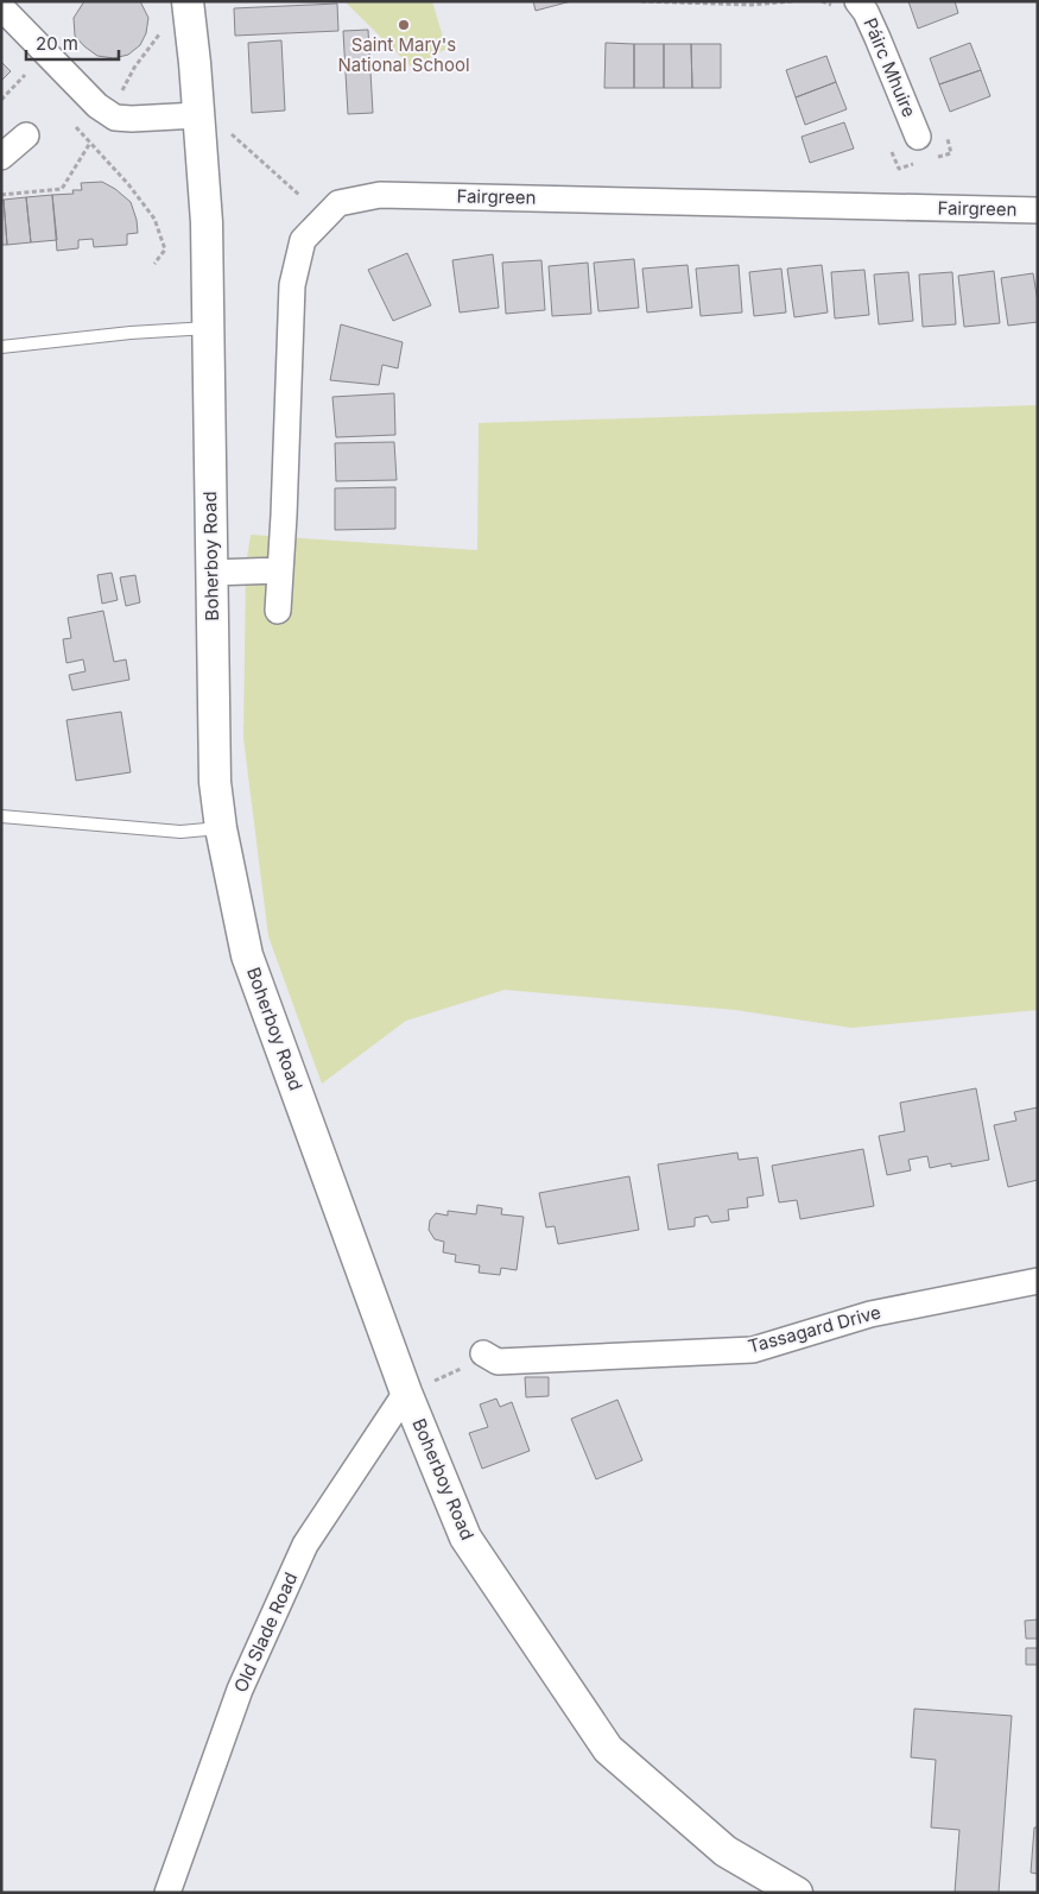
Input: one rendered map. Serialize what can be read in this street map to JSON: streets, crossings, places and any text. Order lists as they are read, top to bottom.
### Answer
{
  "streets": {
    "street": [
      "Páirc Mhuire",
      "Fairgreen",
      "Boherboy Road",
      "Tassagard Drive",
      "Old Slade Road"
    ]
  },
  "crossings": [
    ["Boherboy Road", "Old Slade Road"]
  ],
  "places": ["Saint Mary's National School"],
  "scale_bar": "20 m"
}
